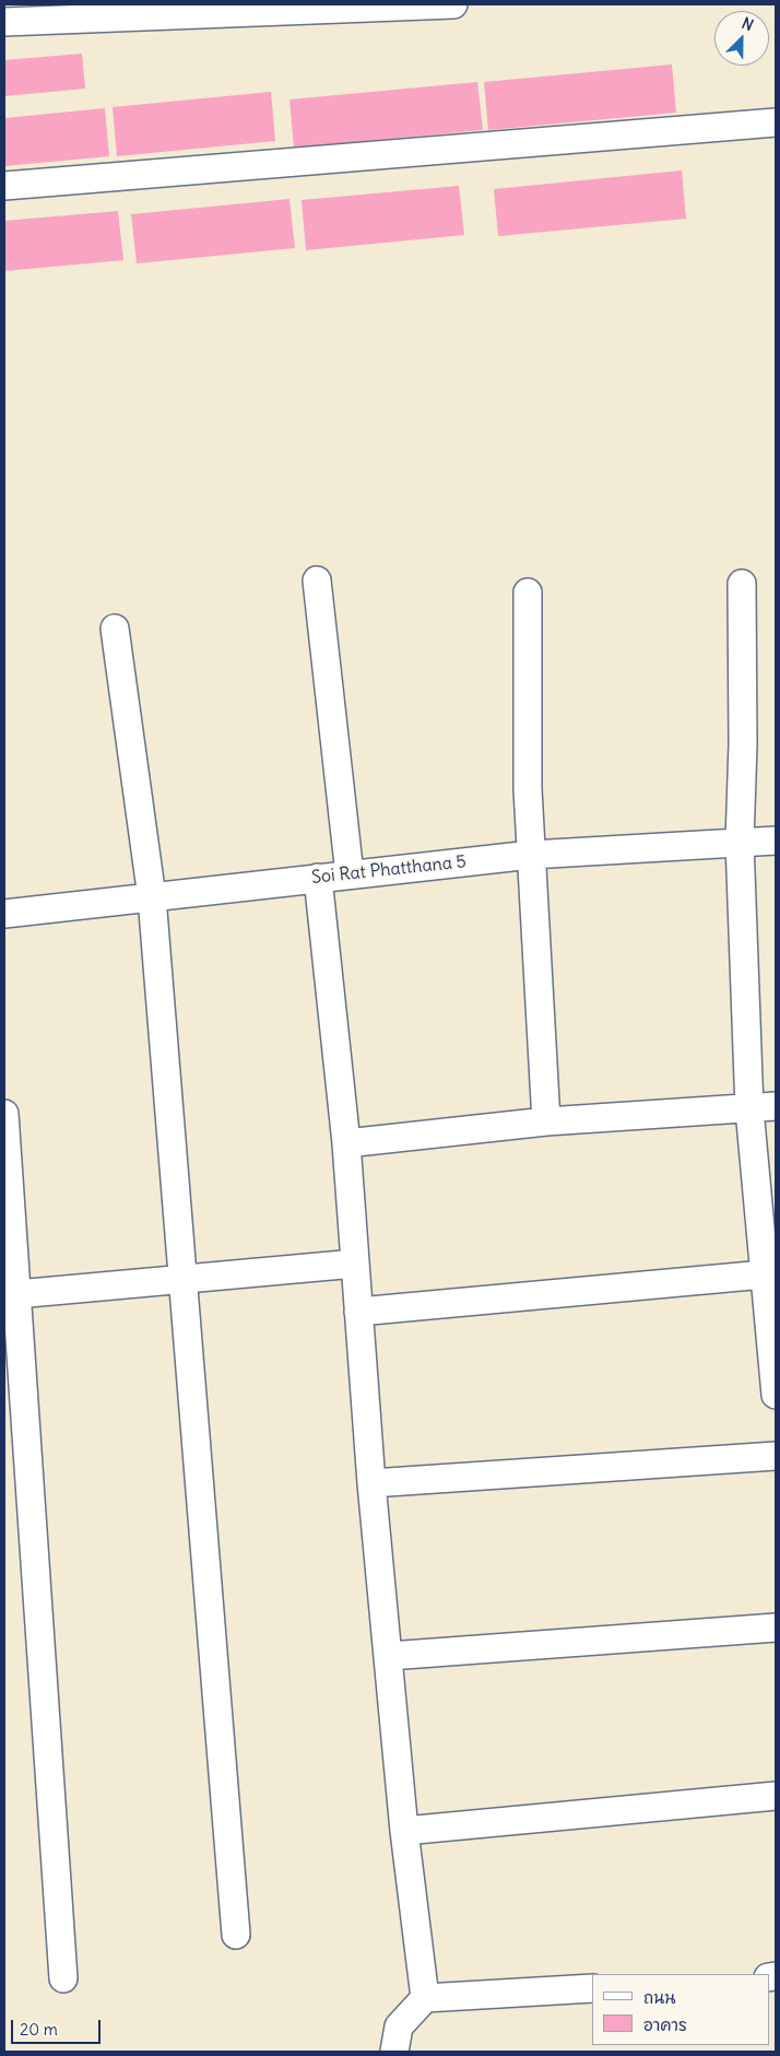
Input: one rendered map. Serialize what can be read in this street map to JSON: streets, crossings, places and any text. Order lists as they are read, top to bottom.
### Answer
{
  "streets": {
    "street": ["Soi Rat Phatthana 5"]
  },
  "legend": ["ถนน", "อาคาร"],
  "scale_bar": "20 m",
  "north": "top right"
}
